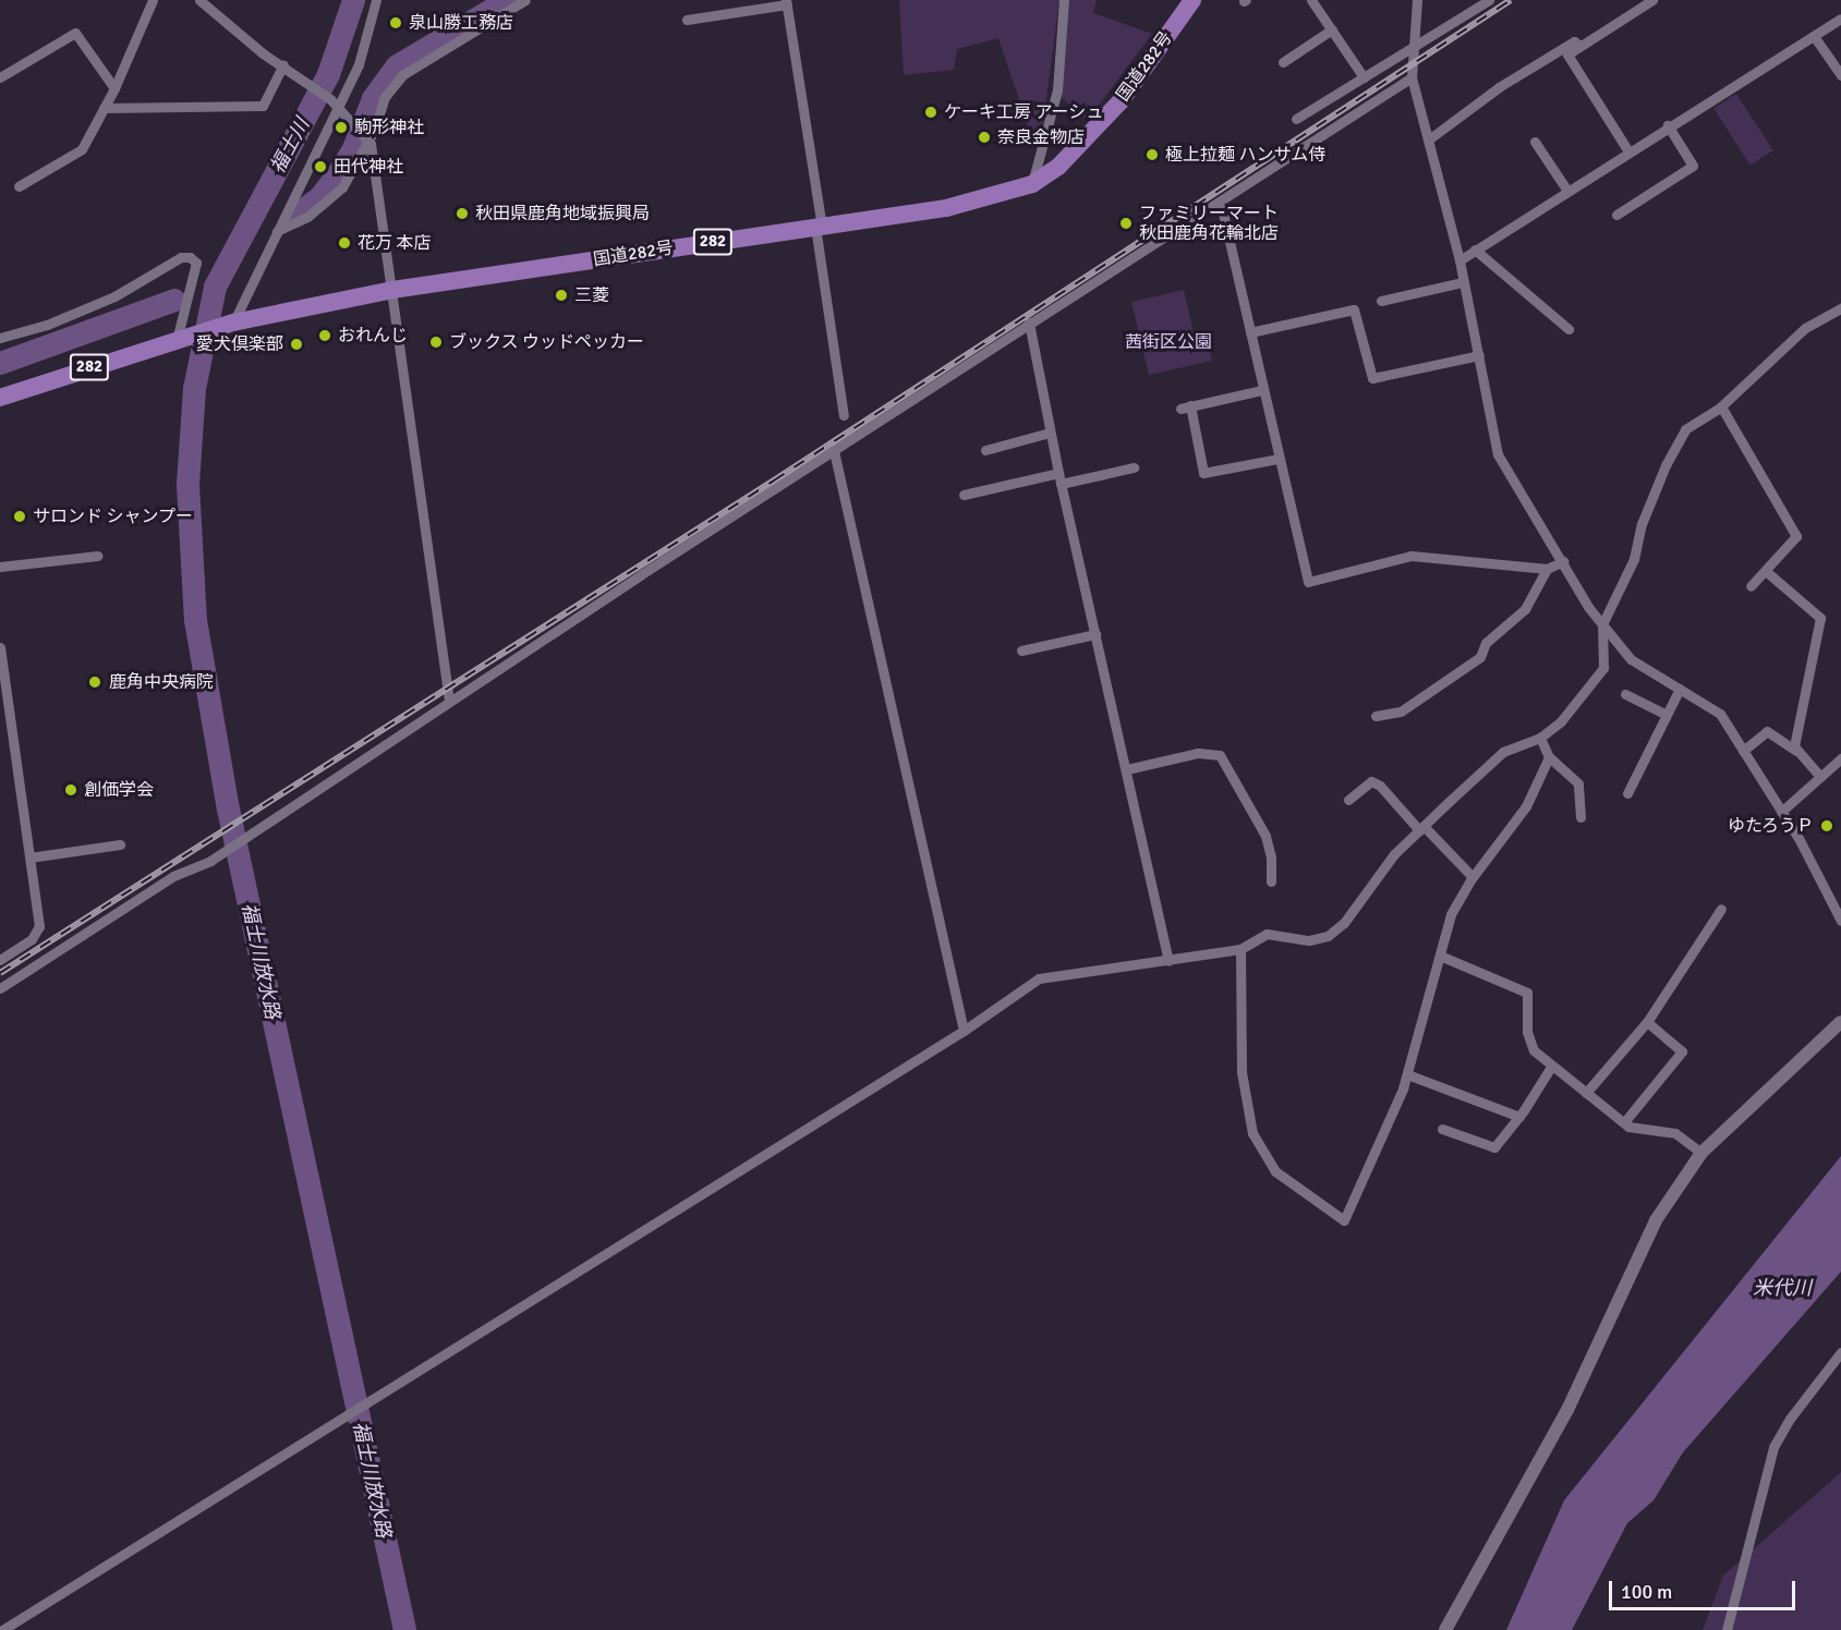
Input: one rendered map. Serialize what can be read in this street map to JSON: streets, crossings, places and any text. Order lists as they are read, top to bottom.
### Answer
{
  "streets": {
    "highway": ["国道282号", "282"]
  },
  "water": ["福士川", "福士川放水路", "米代川"],
  "parks": ["茜街区公園"],
  "places": [
    "泉山勝工務店",
    "ケーキ工房 アーシュ",
    "駒形神社",
    "奈良金物店",
    "極上拉麺 ハンサム侍",
    "田代神社",
    "秋田県鹿角地域振興局",
    "ファミリーマート 秋田鹿角花輪北店",
    "花万 本店",
    "三菱",
    "おれんじ",
    "ブックス ウッドペッカー",
    "愛犬倶楽部",
    "サロンド シャンプー",
    "鹿角中央病院",
    "創価学会",
    "ゆたろうＰ"
  ],
  "scale_bar": "100 m"
}
